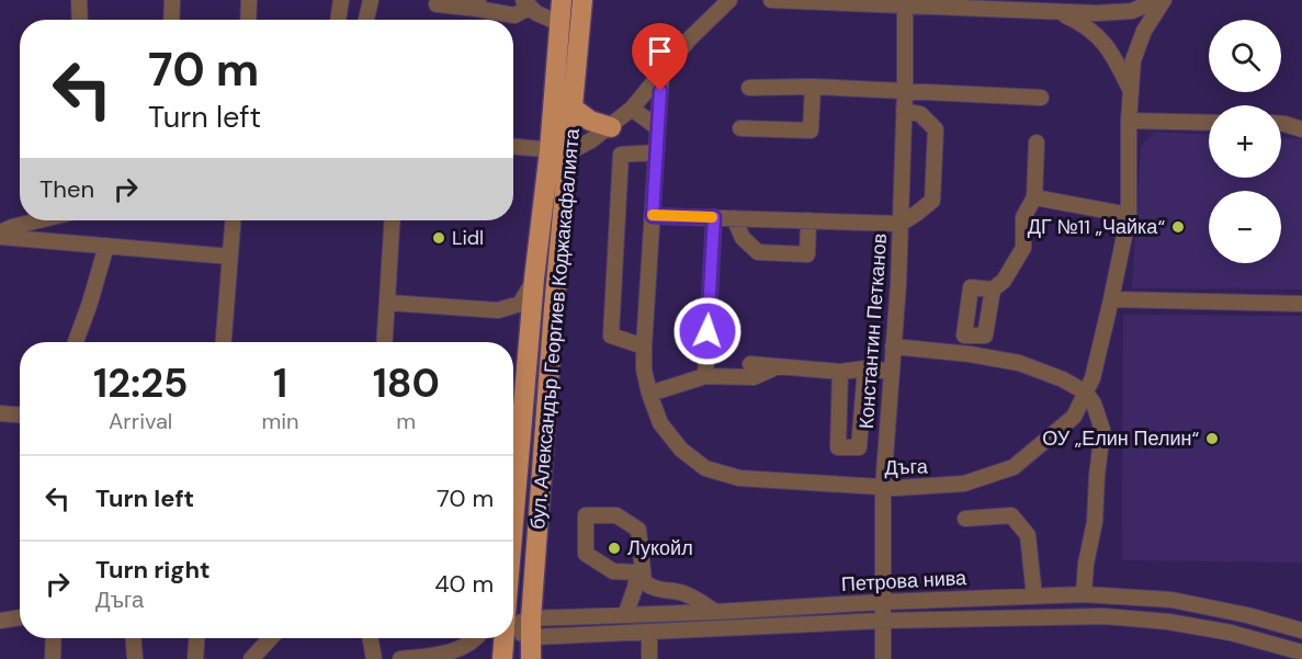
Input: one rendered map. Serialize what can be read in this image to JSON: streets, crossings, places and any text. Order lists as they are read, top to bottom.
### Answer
{
  "streets": {
    "main road": ["бул. Александър Георгиев Коджакафалията"],
    "street": ["Константин Петканов", "Дъга", "Петрова нива"]
  },
  "crossings": [
    ["бул. Александър Георгиев Коджакафалията", "Петрова нива"],
    ["Константин Петканов", "Дъга"],
    ["Константин Петканов", "Петрова нива"]
  ],
  "places": [
    "ДГ №11 „Чайка“",
    "Lidl",
    "ОУ „Елин Пелин“",
    "Лукойл"
  ],
  "page": {
    "map_buttons": ["+", "−"],
    "turn": ["70 m", "Turn left"],
    "then": "Then",
    "eta": [
      "12:25",
      "Arrival",
      "1",
      "min",
      "180",
      "m"
    ],
    "list": [
      {
        "name": "Turn left",
        "value": "70 m"
      },
      {
        "name": "Turn right",
        "note": "Дъга",
        "value": "40 m"
      }
    ]
  }
}
